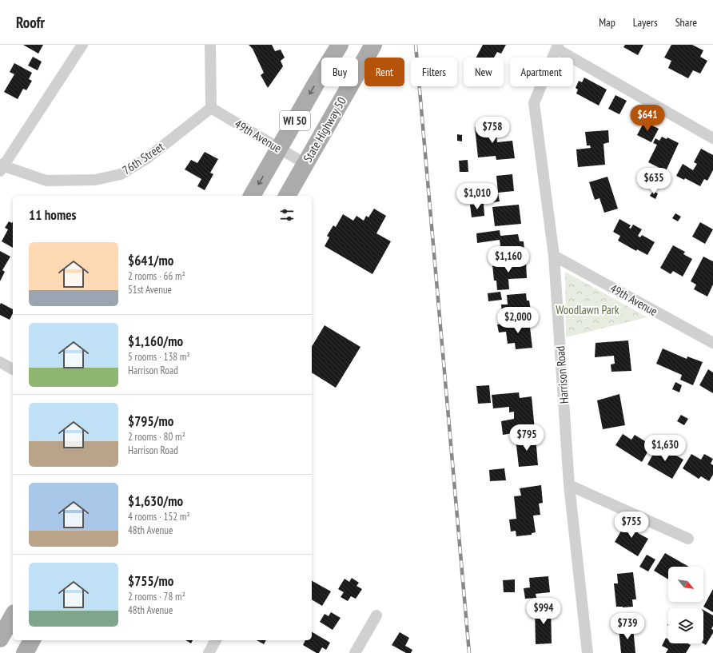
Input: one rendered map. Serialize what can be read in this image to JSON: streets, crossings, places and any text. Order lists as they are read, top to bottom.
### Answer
{
  "streets": {
    "main road": ["WI 50", "State Highway 50"],
    "street": ["49th Avenue", "76th Street", "Harrison Road"]
  },
  "crossings": [
    ["WI 50", "49th Avenue"],
    ["State Highway 50", "49th Avenue"],
    ["49th Avenue", "76th Street"],
    ["49th Avenue", "Harrison Road"]
  ],
  "parks": ["Woodlawn Park"],
  "north": "bottom right",
  "page": {
    "header": "Roofr",
    "nav": ["Map", "Layers", "Share"],
    "chip": [
      "Buy",
      "Rent",
      "Filters",
      "New",
      "Apartment"
    ],
    "price": [
      "$641",
      "$758",
      "$635",
      "$1,010",
      "$1,160",
      "$2,000",
      "$795",
      "$1,630",
      "$755",
      "$994",
      "$739"
    ],
    "heading": "11 homes",
    "list": [
      {
        "name": "$641/mo",
        "note": "2 rooms · 66 m² · 51st Avenue"
      },
      {
        "name": "$1,160/mo",
        "note": "5 rooms · 138 m² · Harrison Road"
      },
      {
        "name": "$795/mo",
        "note": "2 rooms · 80 m² · Harrison Road"
      },
      {
        "name": "$1,630/mo",
        "note": "4 rooms · 152 m² · 48th Avenue"
      },
      {
        "name": "$755/mo",
        "note": "2 rooms · 78 m² · 48th Avenue"
      }
    ]
  }
}
